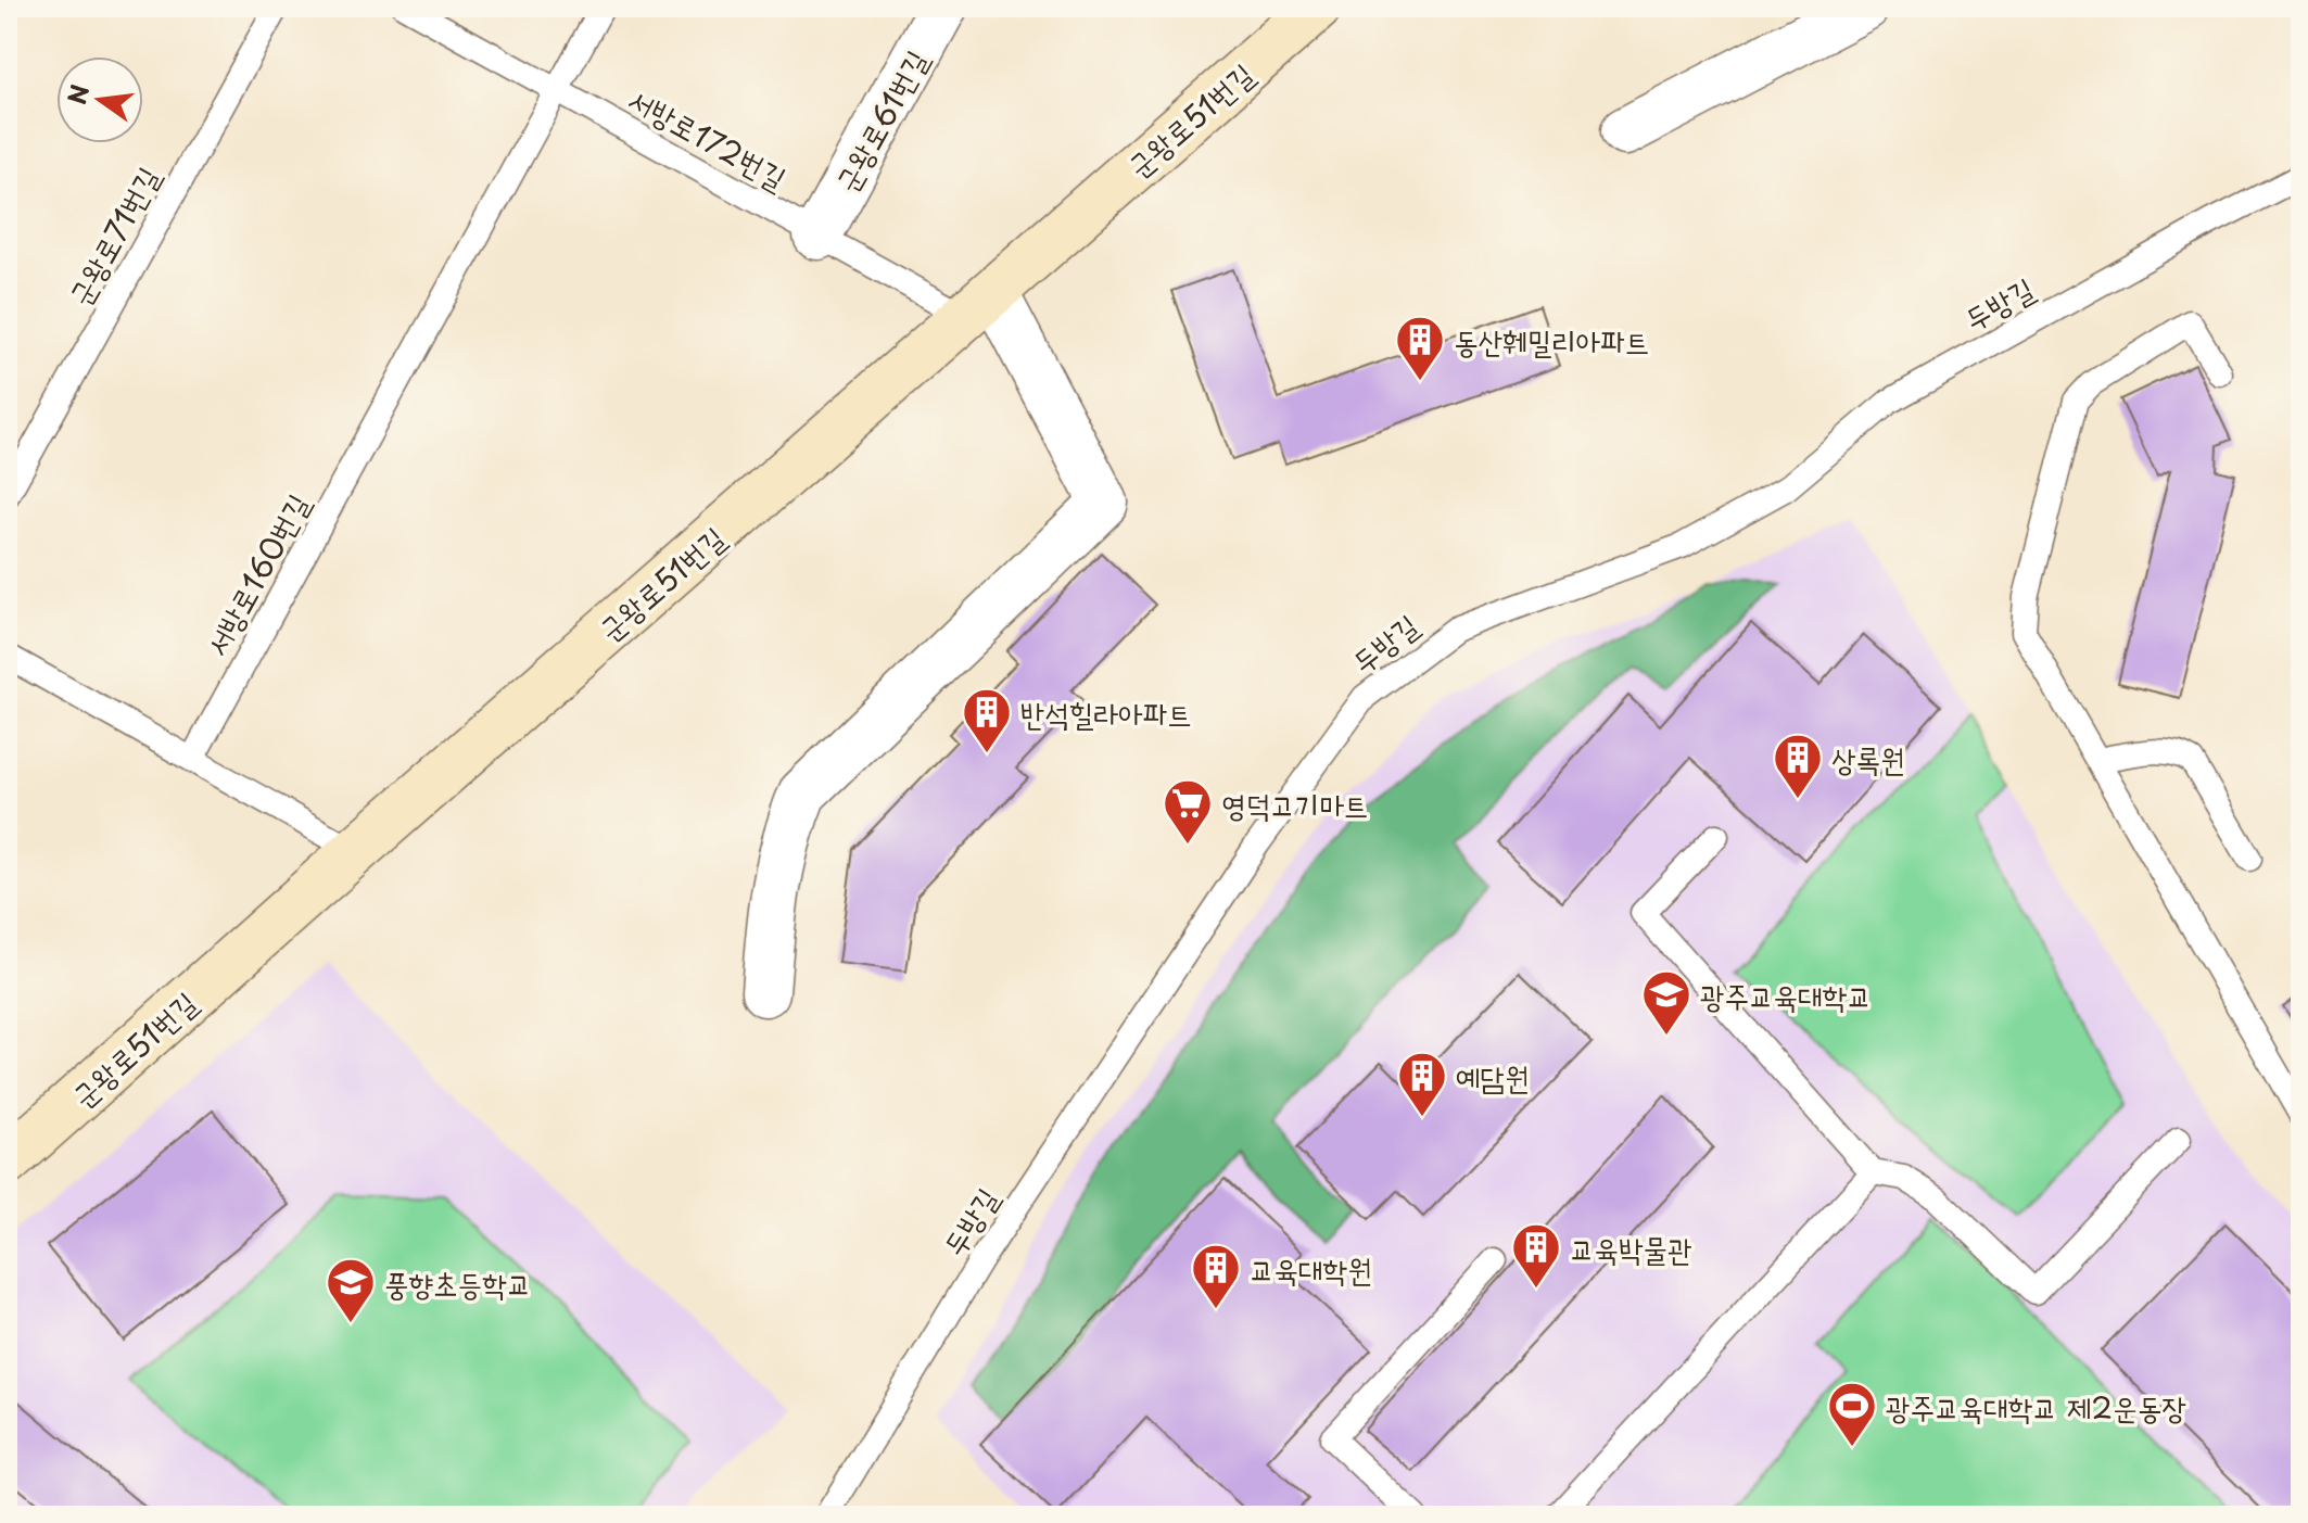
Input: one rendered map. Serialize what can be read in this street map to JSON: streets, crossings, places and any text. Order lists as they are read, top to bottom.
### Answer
{
  "streets": {
    "street": ["군왕로51번길", "군왕로61번길"],
    "lane": [
      "서방로172번길",
      "군왕로71번길",
      "두방길",
      "서방로160번길"
    ]
  },
  "crossings": [
    ["군왕로51번길", "서방로172번길"],
    ["군왕로61번길", "서방로172번길"],
    ["서방로172번길", "서방로160번길"]
  ],
  "places": {
    "building": [
      "동산훼밀리아파트",
      "반석힐라아파트",
      "상록원",
      "예담원",
      "교육박물관",
      "교육대학원"
    ],
    "supermarket": ["영덕고기마트"],
    "school or university": ["광주교육대학교", "풍향초등학교"],
    "sports": ["광주교육대학교 제2운동장"]
  },
  "north": "left"
}
